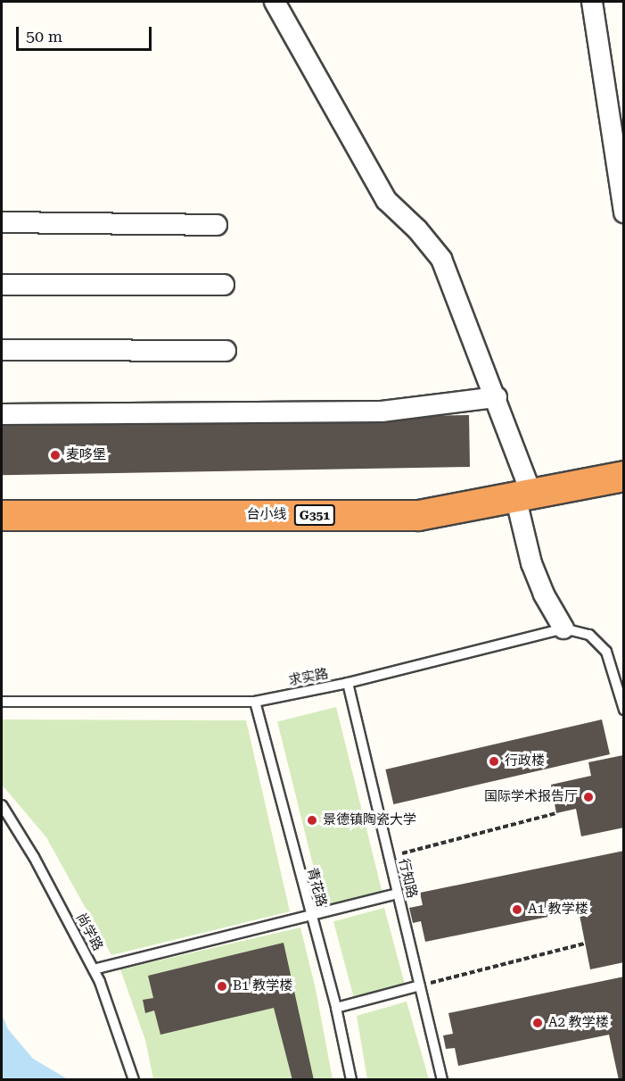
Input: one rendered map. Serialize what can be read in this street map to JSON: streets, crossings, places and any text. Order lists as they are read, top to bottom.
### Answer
{
  "streets": {
    "highway": ["台小线", "G351"],
    "lane": [
      "求实路",
      "行知路",
      "青花路",
      "尚学路"
    ]
  },
  "crossings": [
    ["求实路", "行知路"],
    ["求实路", "青花路"]
  ],
  "places": [
    "麦哆堡",
    "行政楼",
    "国际学术报告厅",
    "景德镇陶瓷大学",
    "A1 教学楼",
    "B1 教学楼",
    "A2 教学楼"
  ],
  "scale_bar": "50 m"
}
